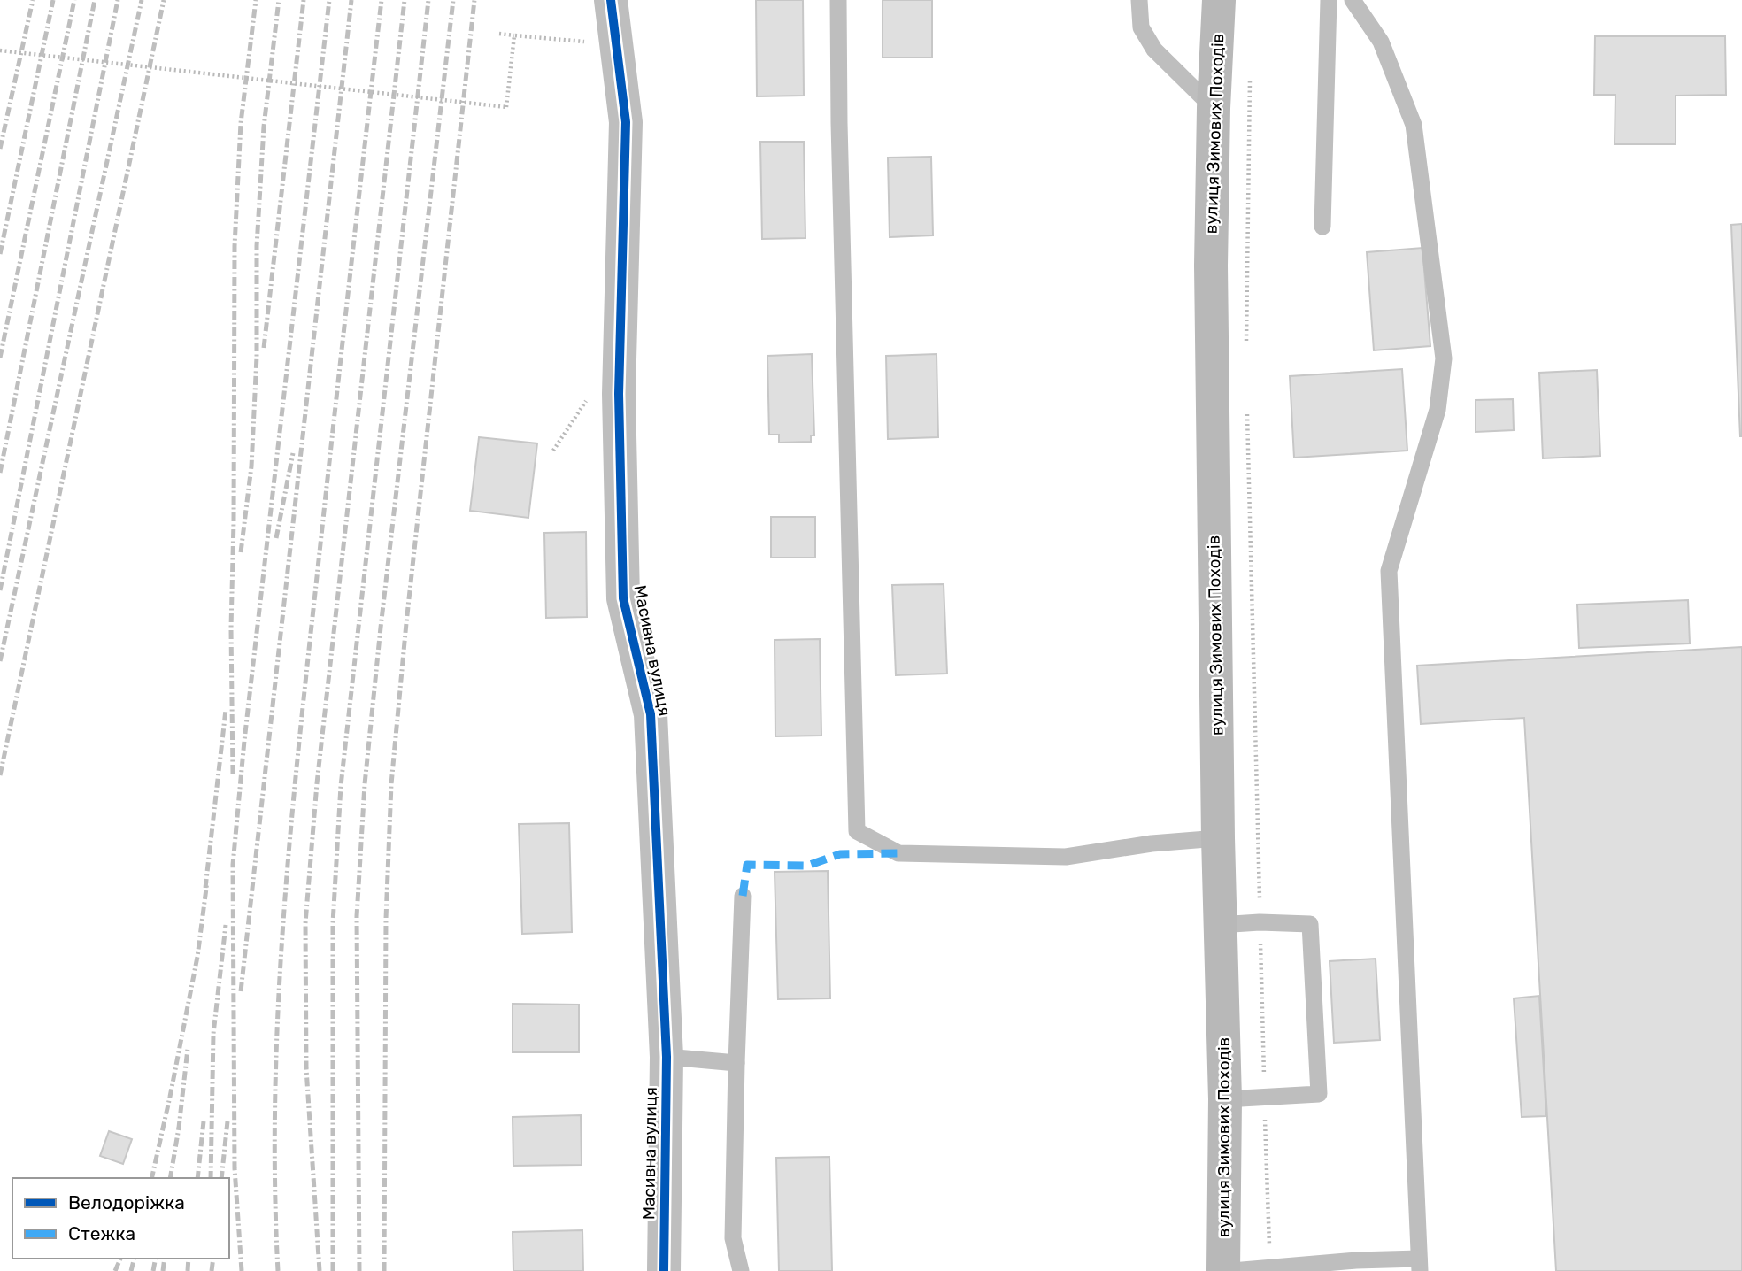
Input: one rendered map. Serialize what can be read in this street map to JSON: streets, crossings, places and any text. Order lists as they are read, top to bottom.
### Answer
{
  "streets": {
    "main road": ["вулиця Зимових Походів"],
    "street": ["Масивна вулиця"]
  },
  "legend": ["Велодоріжка", "Стежка"]
}
